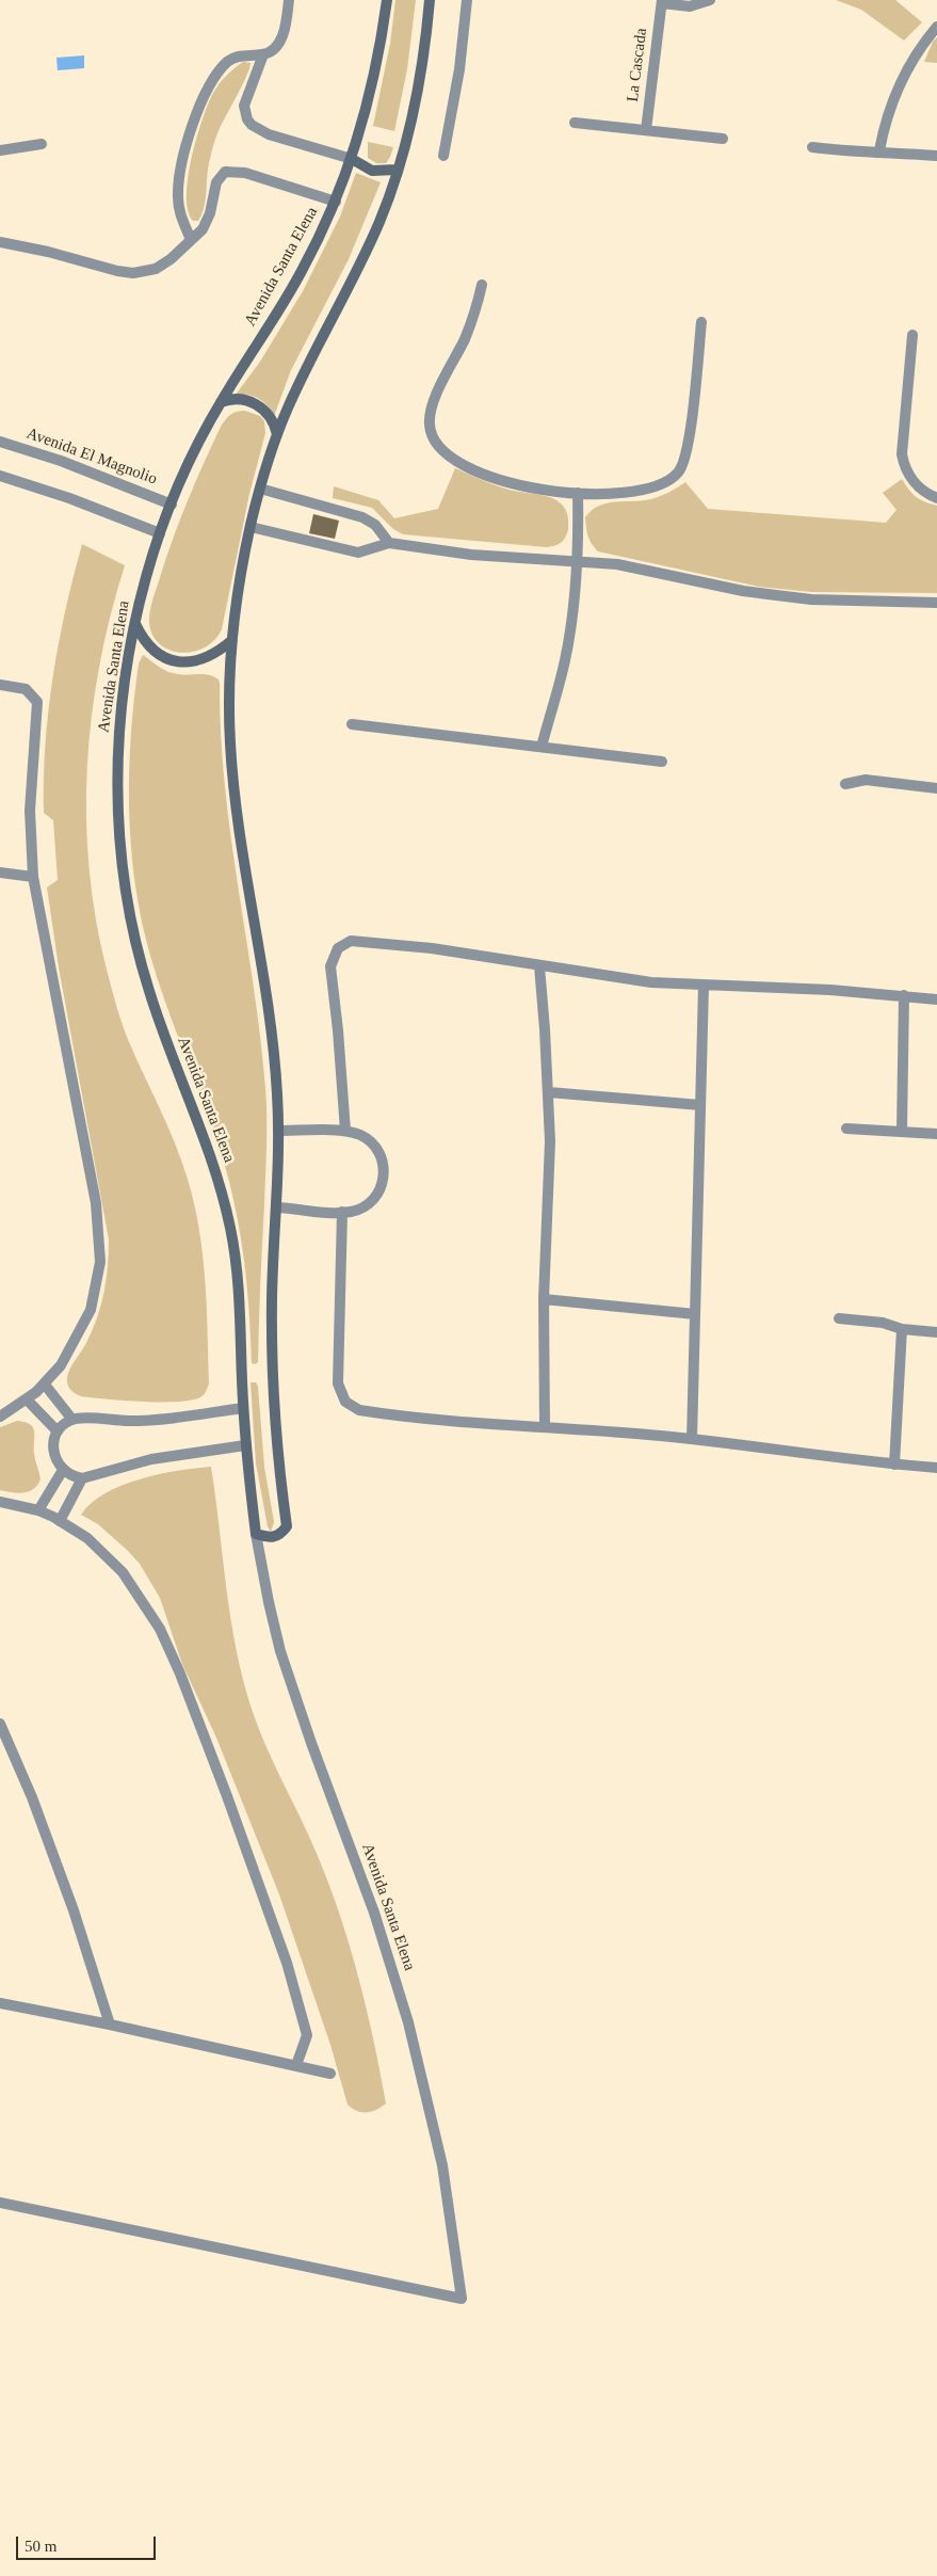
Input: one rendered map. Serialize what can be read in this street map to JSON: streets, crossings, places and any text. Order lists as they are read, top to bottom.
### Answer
{
  "streets": {
    "street": ["La Cascada", "Avenida Santa Elena", "Avenida El Magnolio"]
  },
  "crossings": [
    ["Avenida Santa Elena", "Avenida El Magnolio"]
  ],
  "scale_bar": "50 m"
}
